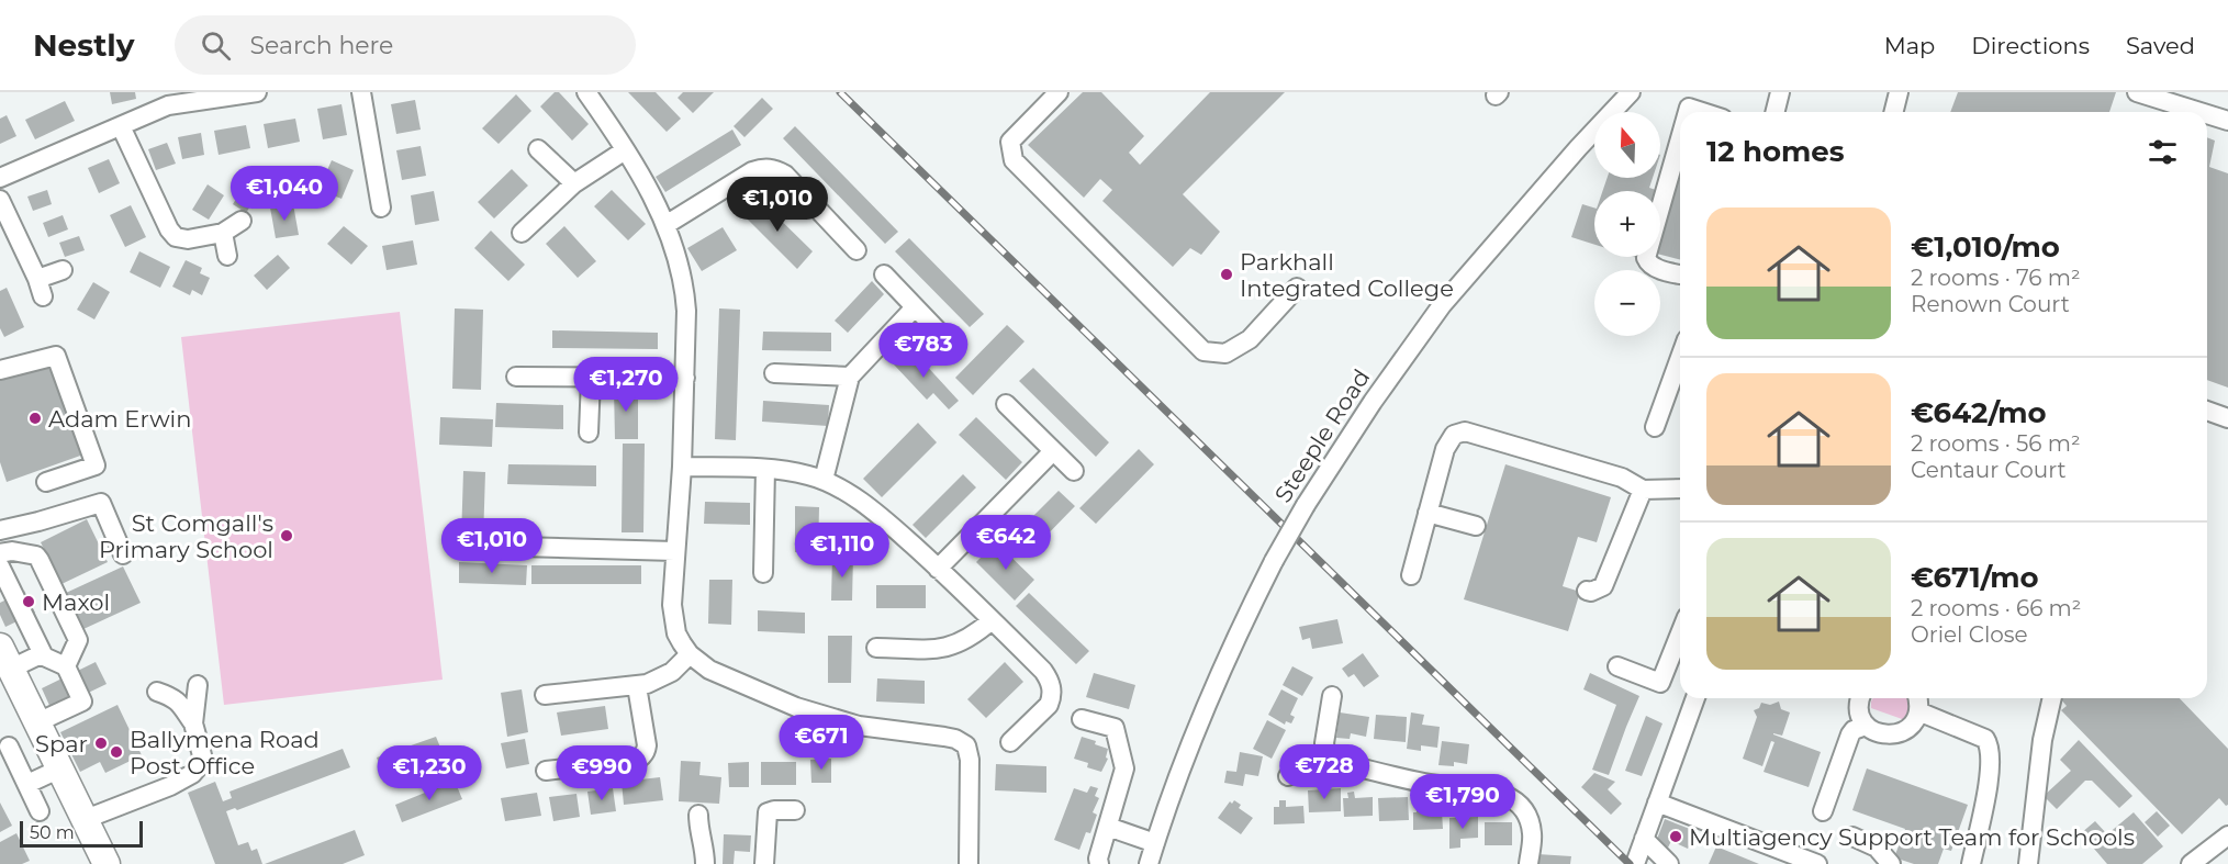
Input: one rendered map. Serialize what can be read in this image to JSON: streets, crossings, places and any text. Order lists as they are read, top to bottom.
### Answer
{
  "streets": {
    "street": ["Steeple Road"]
  },
  "places": [
    "Parkhall Integrated College",
    "Adam Erwin",
    "St Comgall's Primary School",
    "Maxol",
    "Spar",
    "Ballymena Road Post Office",
    "Multiagency Support Team for Schools"
  ],
  "scale_bar": "50 m",
  "north": "top",
  "page": {
    "header": "Nestly",
    "search": "Search here",
    "nav": ["Map", "Directions", "Saved"],
    "map_buttons": ["+", "−"],
    "heading": "12 homes",
    "price": [
      "€1,040",
      "€1,010",
      "€783",
      "€1,270",
      "€642",
      "€1,010",
      "€1,110",
      "€671",
      "€728",
      "€1,230",
      "€990",
      "€1,790"
    ],
    "list": [
      {
        "name": "€1,010/mo",
        "note": "2 rooms · 76 m² · Renown Court"
      },
      {
        "name": "€642/mo",
        "note": "2 rooms · 56 m² · Centaur Court"
      },
      {
        "name": "€671/mo",
        "note": "2 rooms · 66 m² · Oriel Close"
      }
    ],
    "scale": "50 m"
  }
}
